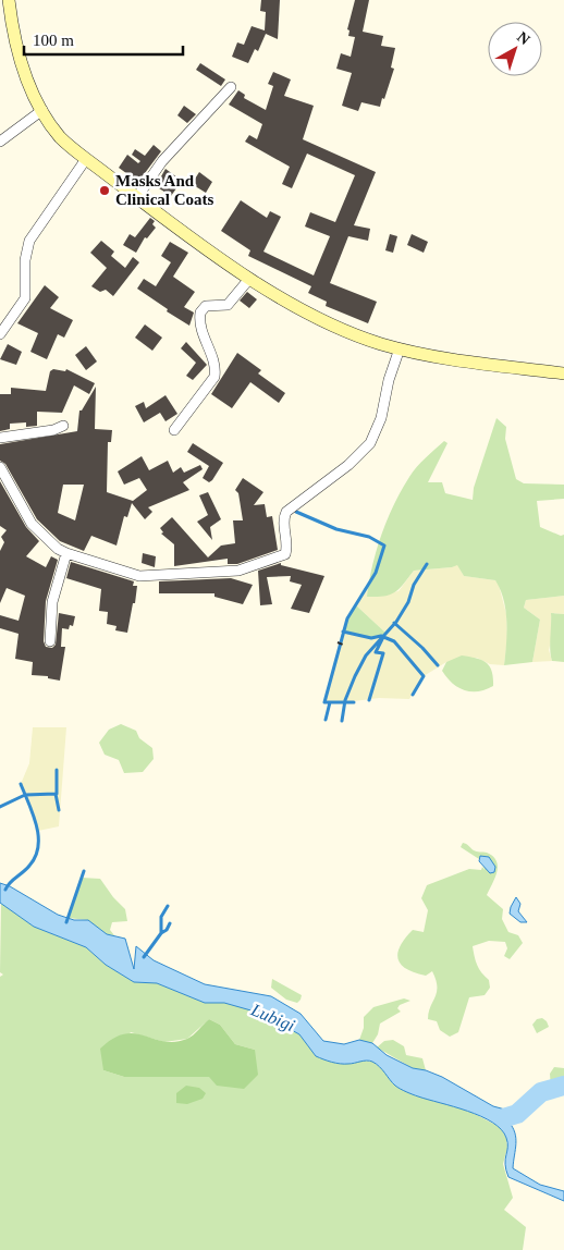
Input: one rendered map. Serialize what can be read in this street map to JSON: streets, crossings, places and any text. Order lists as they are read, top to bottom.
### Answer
{
  "water": ["Lubigi"],
  "places": ["Masks And Clinical Coats"],
  "scale_bar": "100 m",
  "north": "top right"
}
